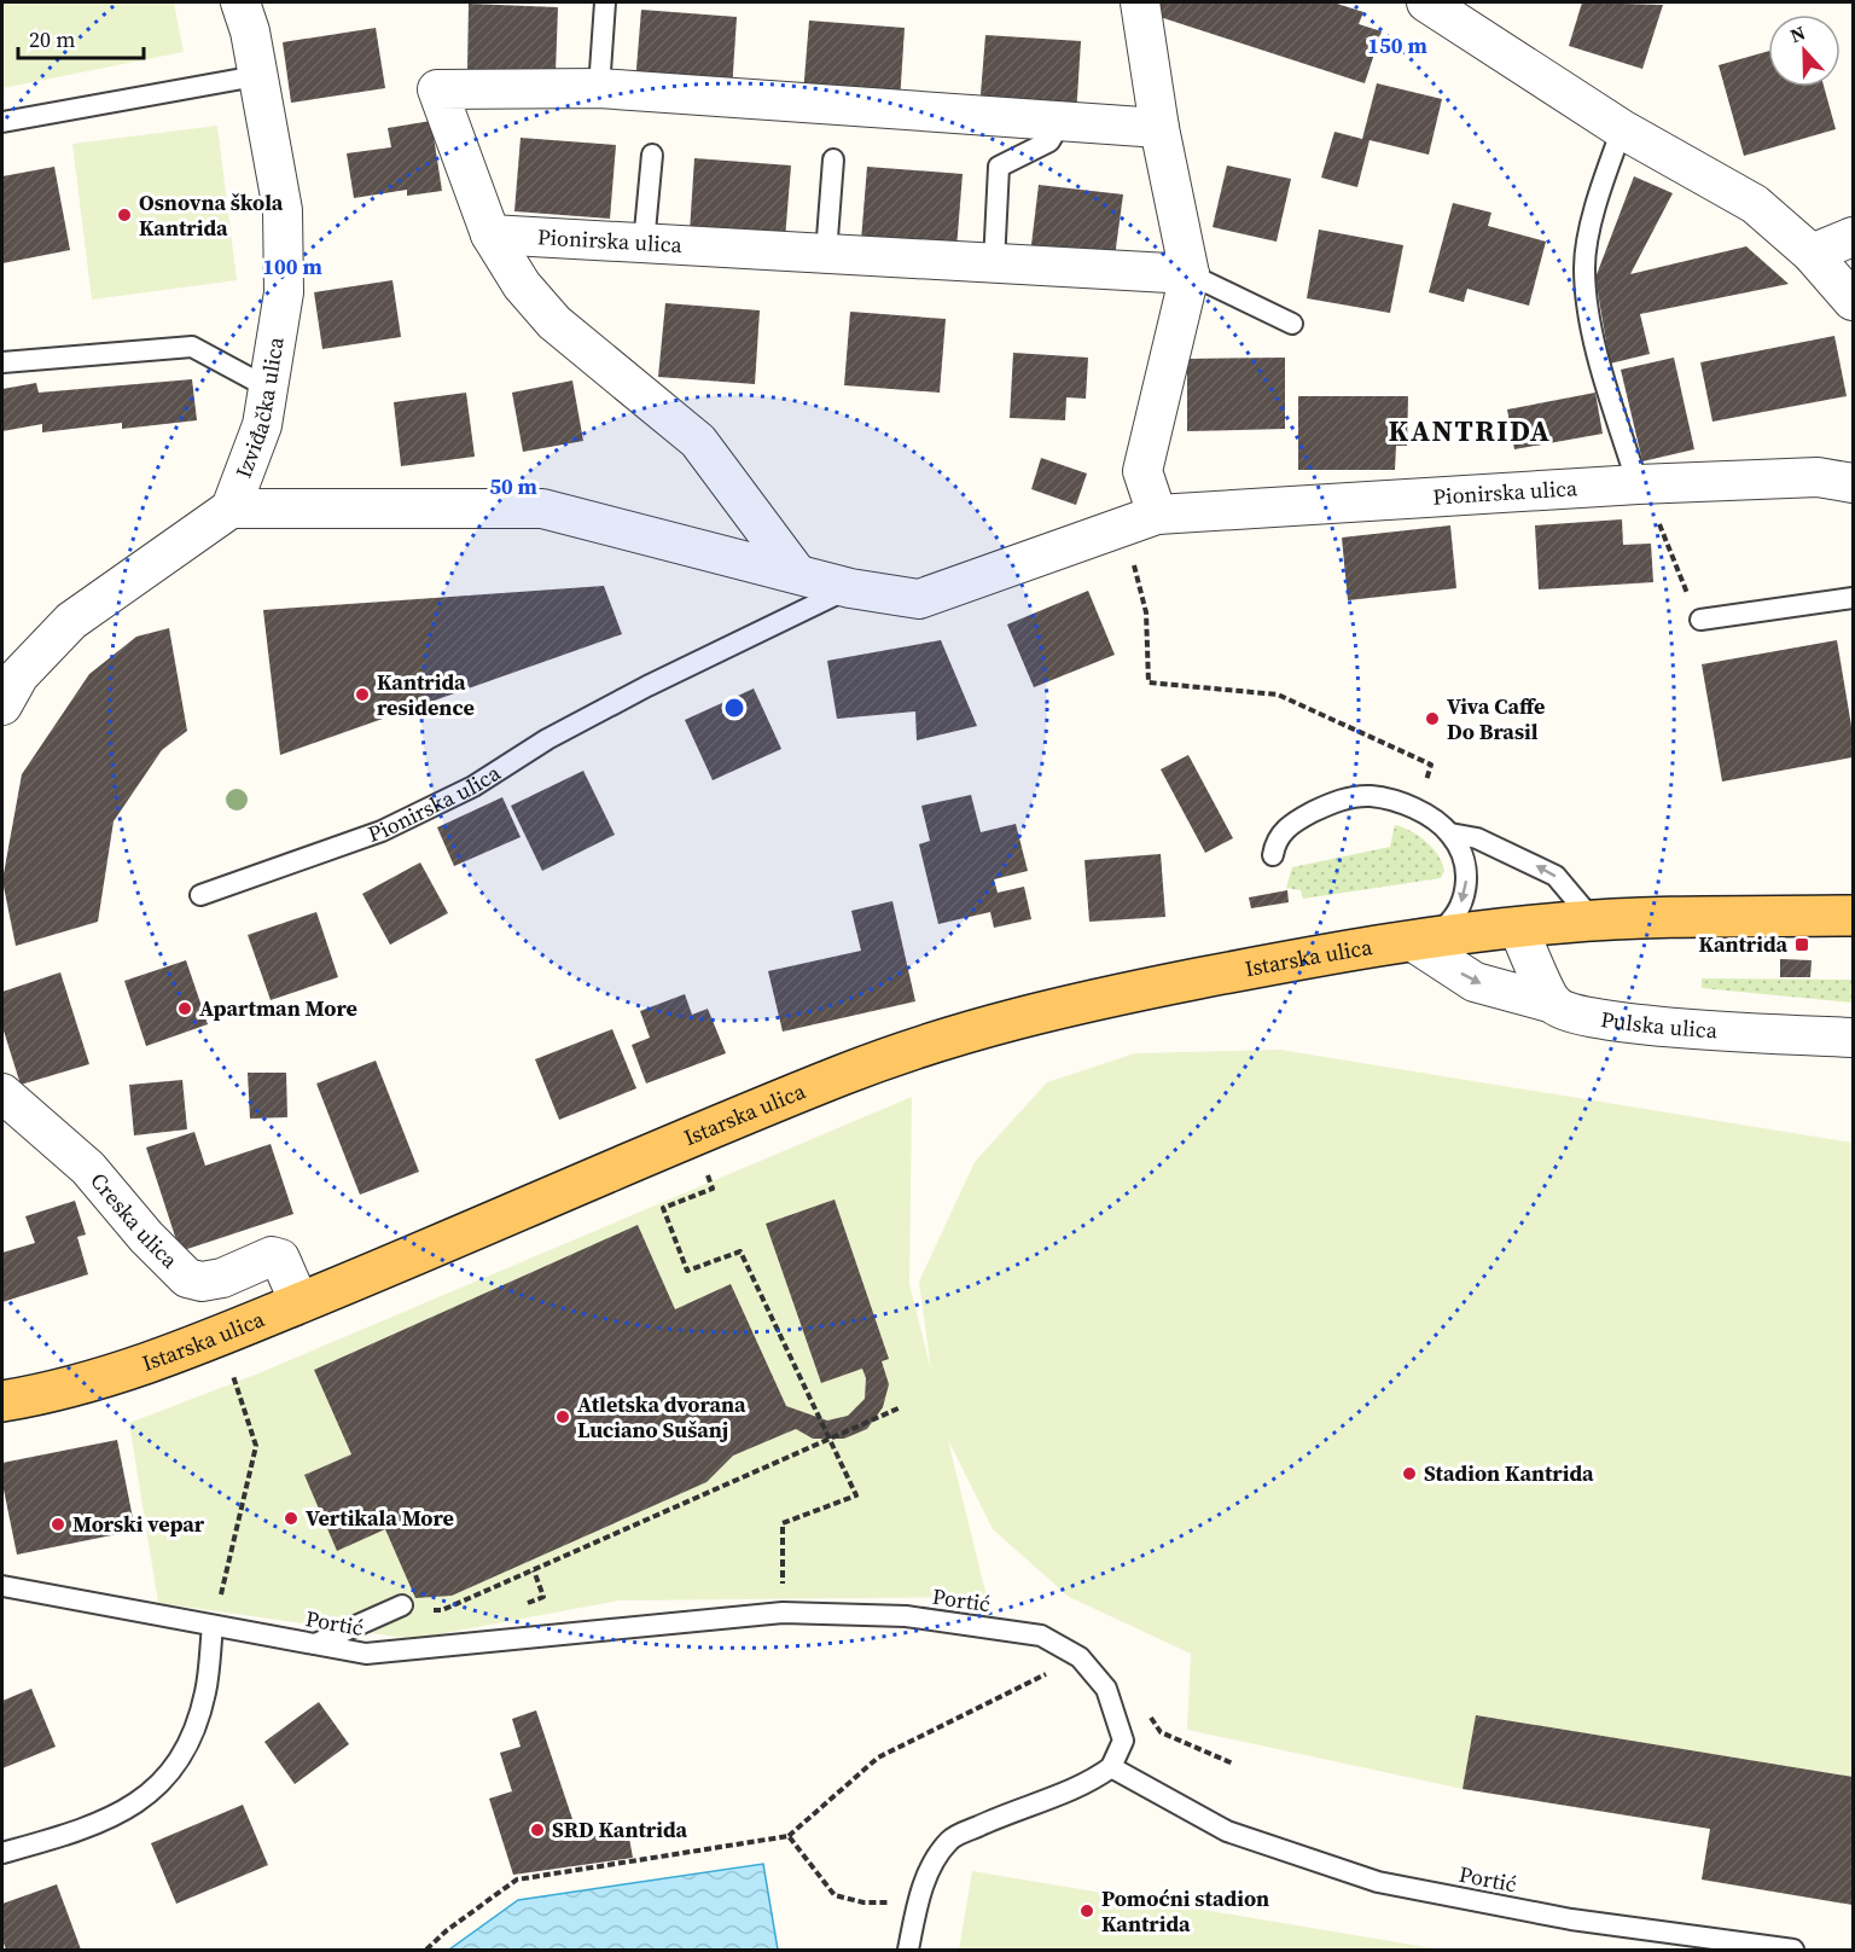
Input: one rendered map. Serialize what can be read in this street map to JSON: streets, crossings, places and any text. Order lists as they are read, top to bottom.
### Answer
{
  "streets": {
    "main road": ["Istarska ulica"],
    "street": [
      "Pionirska ulica",
      "Izviđačka ulica",
      "Pulska ulica",
      "Creska ulica"
    ],
    "lane": ["Portić"]
  },
  "crossings": [
    ["Pionirska ulica", "Izviđačka ulica"],
    ["Istarska ulica", "Pulska ulica"],
    ["Istarska ulica", "Creska ulica"]
  ],
  "districts": ["KANTRIDA"],
  "places": {
    "other": [
      "Osnovna škola Kantrida",
      "Kantrida residence",
      "Viva Caffe Do Brasil",
      "Apartman More",
      "Atletska dvorana Luciano Sušanj",
      "Stadion Kantrida",
      "Vertikala More",
      "Morski vepar",
      "SRD Kantrida",
      "Pomoćni stadion Kantrida"
    ],
    "transit": ["Kantrida"]
  },
  "scale_bar": "20 m",
  "north": "top",
  "rings": ["150 m", "100 m", "50 m"]
}
